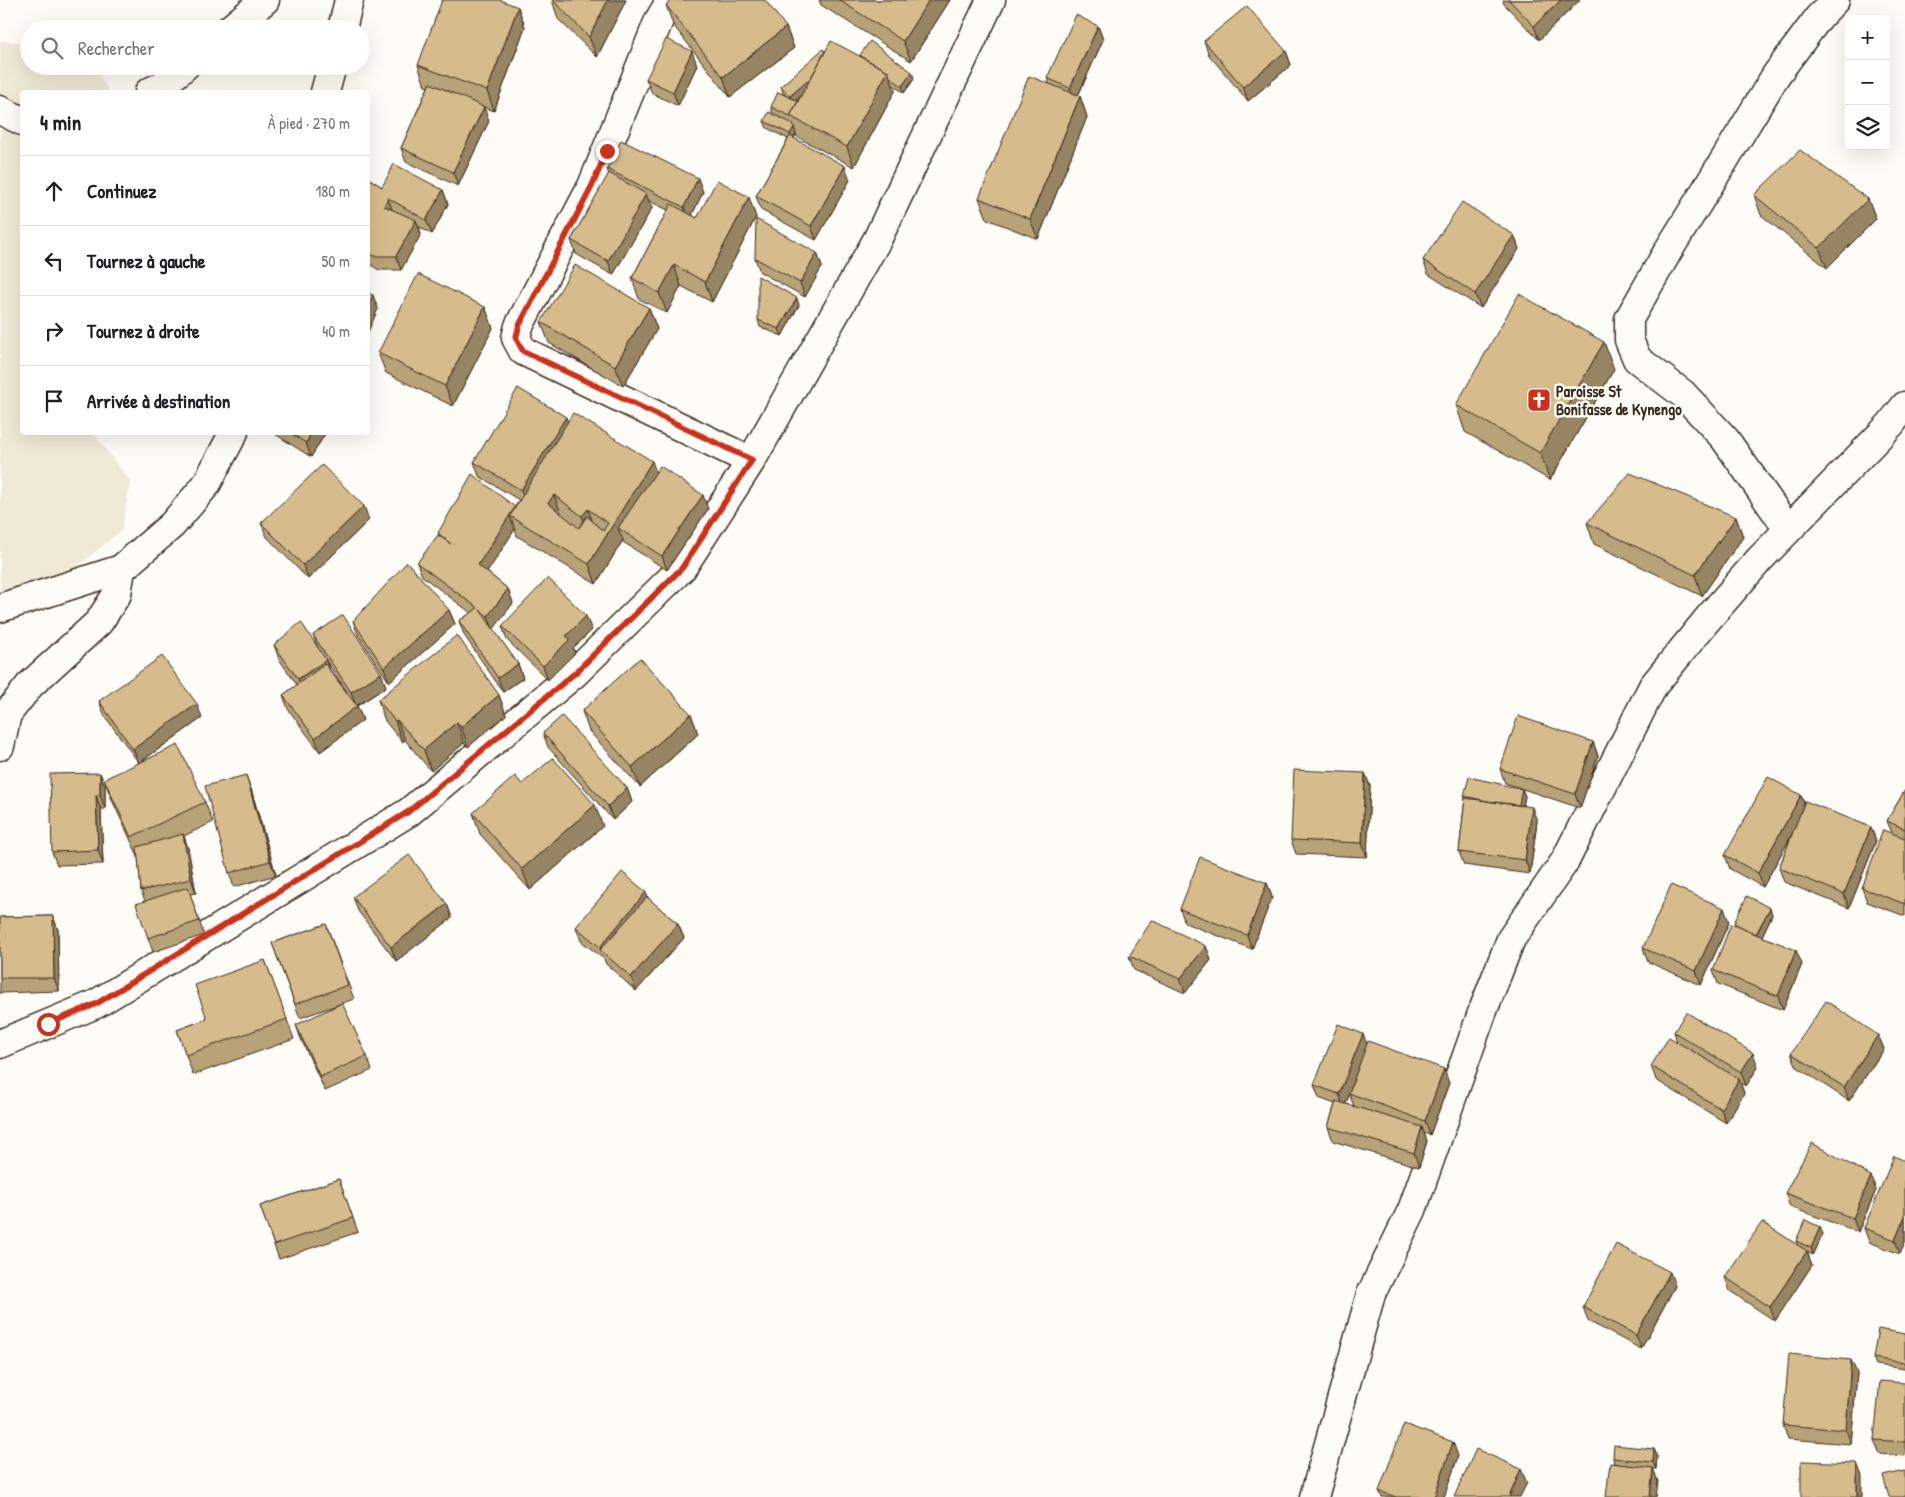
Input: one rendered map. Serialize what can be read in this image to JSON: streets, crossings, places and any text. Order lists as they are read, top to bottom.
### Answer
{
  "places": {
    "church": ["Paroisse St Bonifasse de Kynengo"]
  },
  "page": {
    "map_buttons": ["+", "−"],
    "search": "Rechercher",
    "heading": ["4 min", "À pied · 270 m"],
    "list": [
      ["Continuez", "180 m"],
      ["Tournez à gauche", "50 m"],
      ["Tournez à droite", "40 m"],
      "Arrivée à destination"
    ]
  }
}
